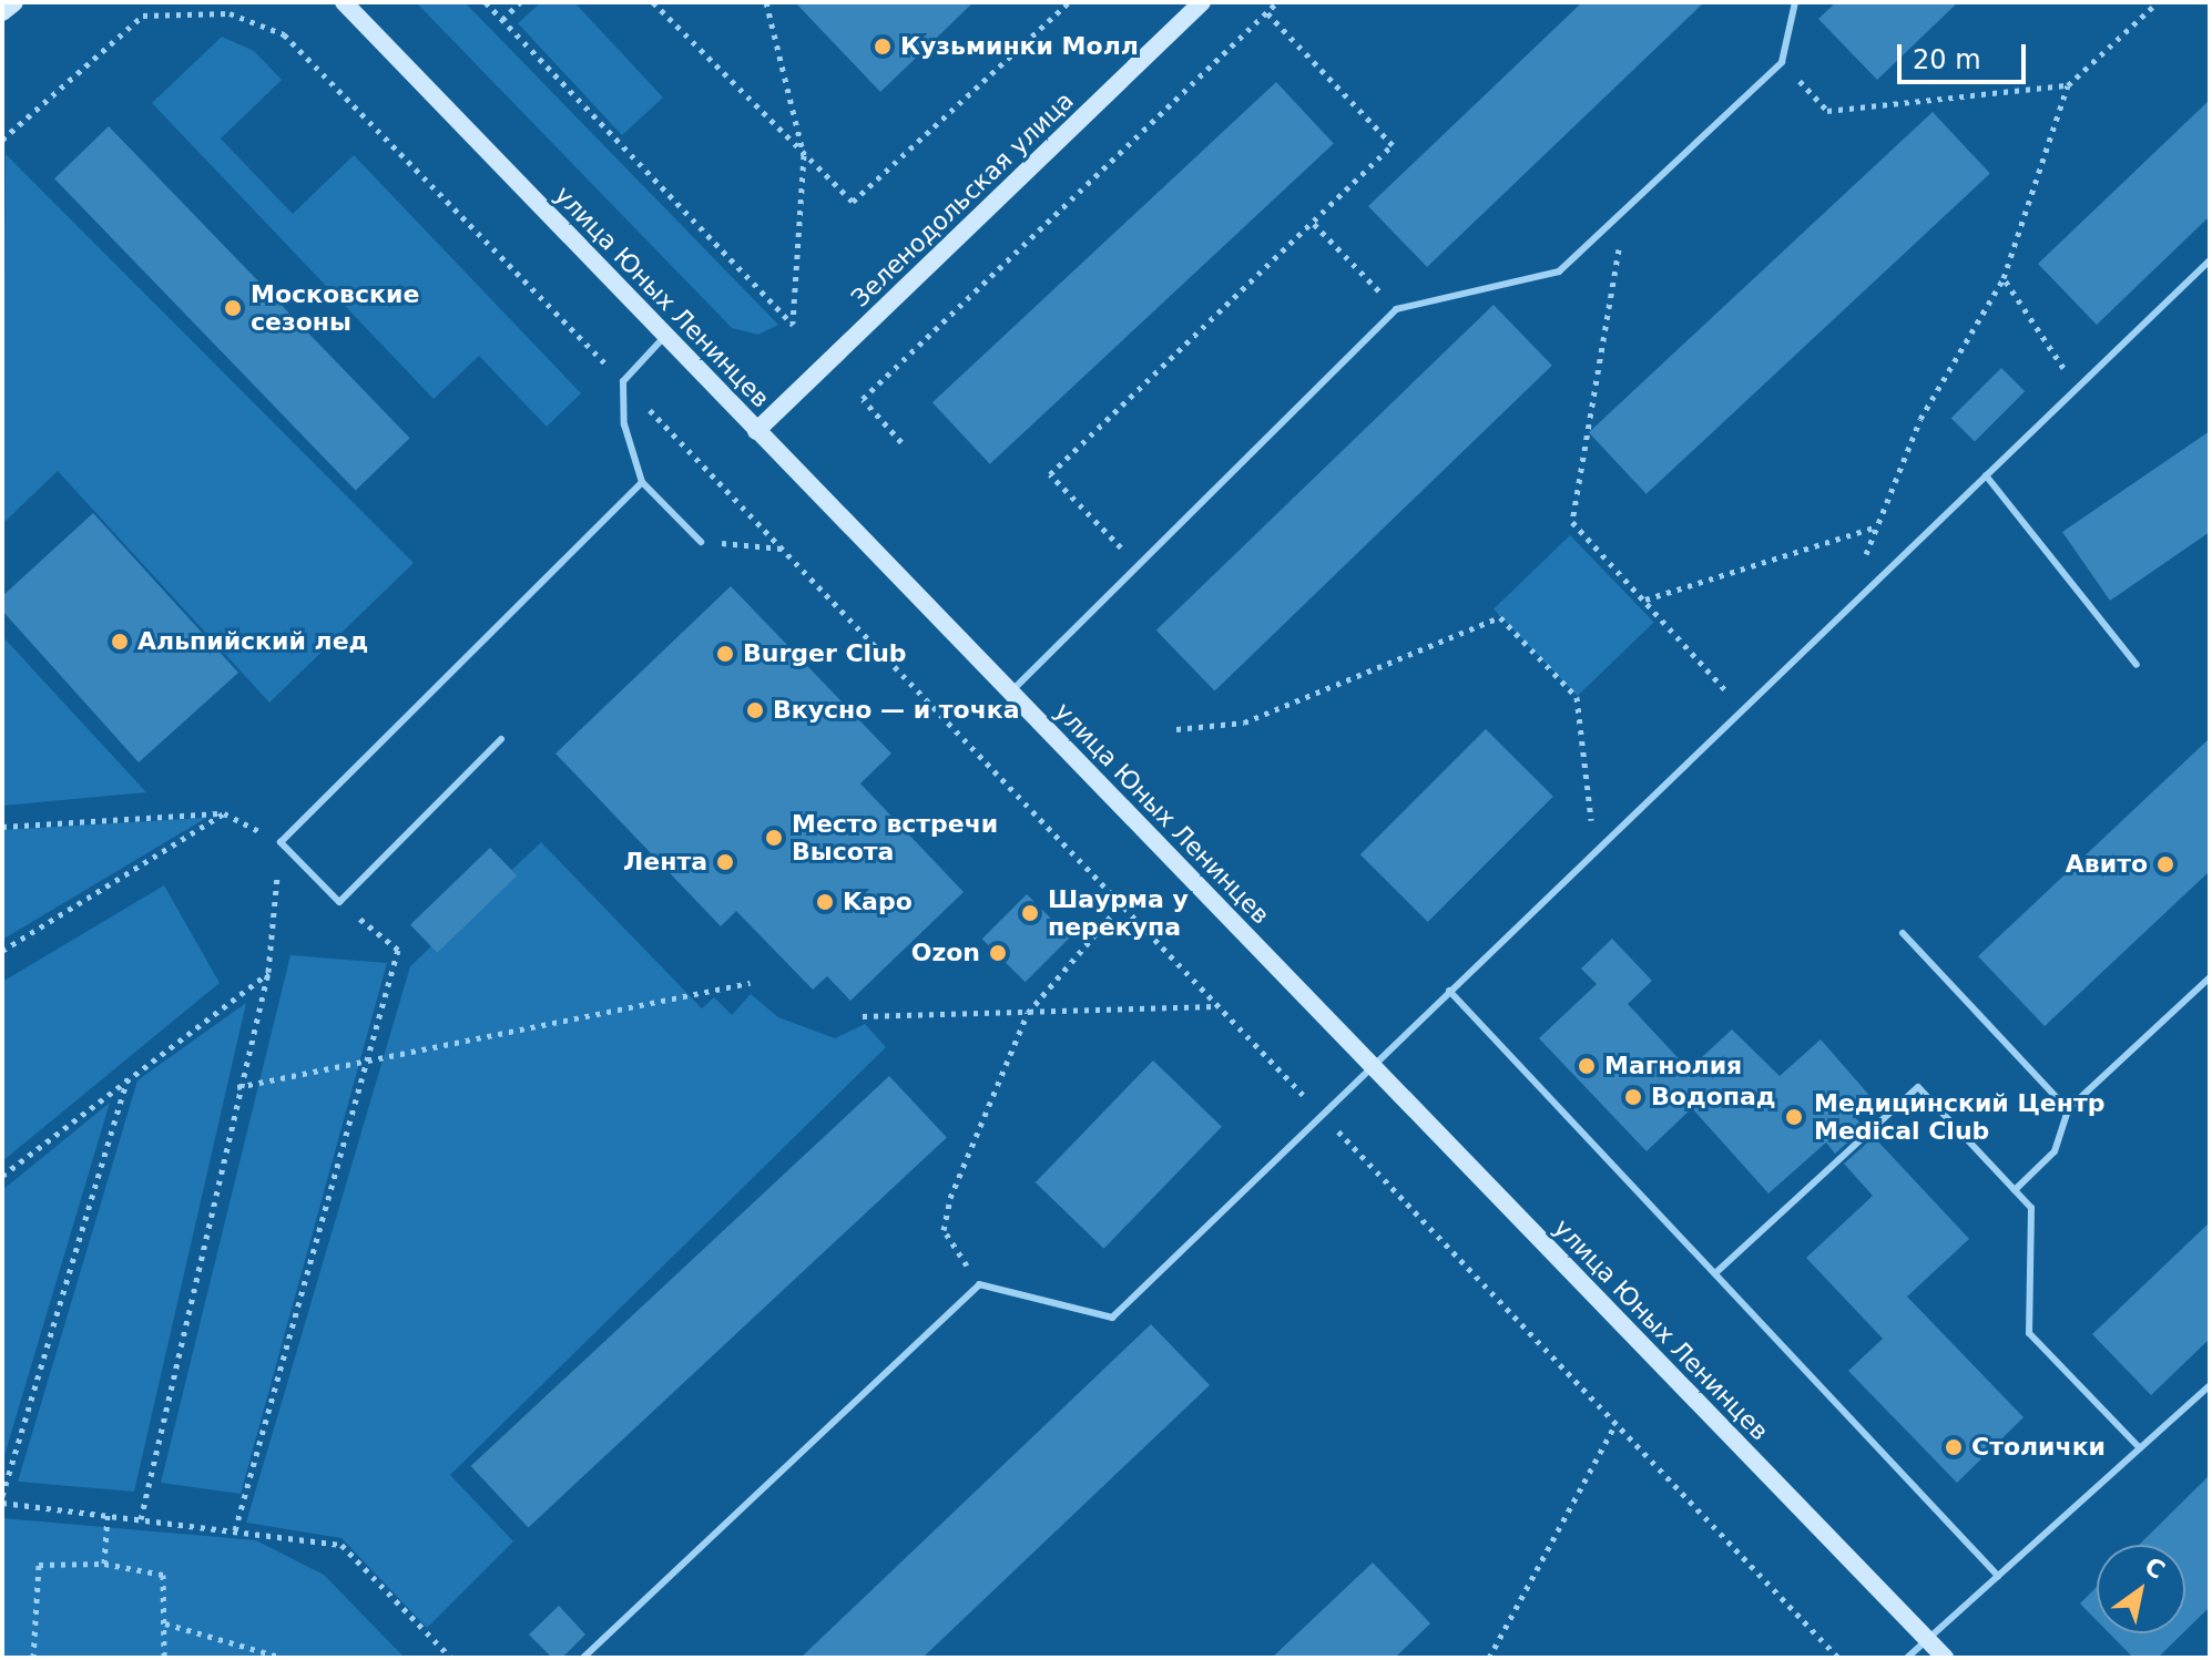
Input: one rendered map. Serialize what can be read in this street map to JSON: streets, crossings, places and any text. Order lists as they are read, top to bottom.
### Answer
{
  "streets": {
    "main road": ["Зеленодольская улица", "улица Юных Ленинцев"]
  },
  "crossings": [
    ["Зеленодольская улица", "улица Юных Ленинцев"]
  ],
  "places": [
    "Кузьминки Молл",
    "Московские сезоны",
    "Альпийский лед",
    "Burger Club",
    "Вкусно — и точка",
    "Место встречи Высота",
    "Лента",
    "Авито",
    "Kapo",
    "Шаурма у перекупа",
    "Ozon",
    "Магнолия",
    "Водопад",
    "Медицинский Центр Medical Club",
    "Столички"
  ],
  "scale_bar": "20 m",
  "north": "top right"
}
